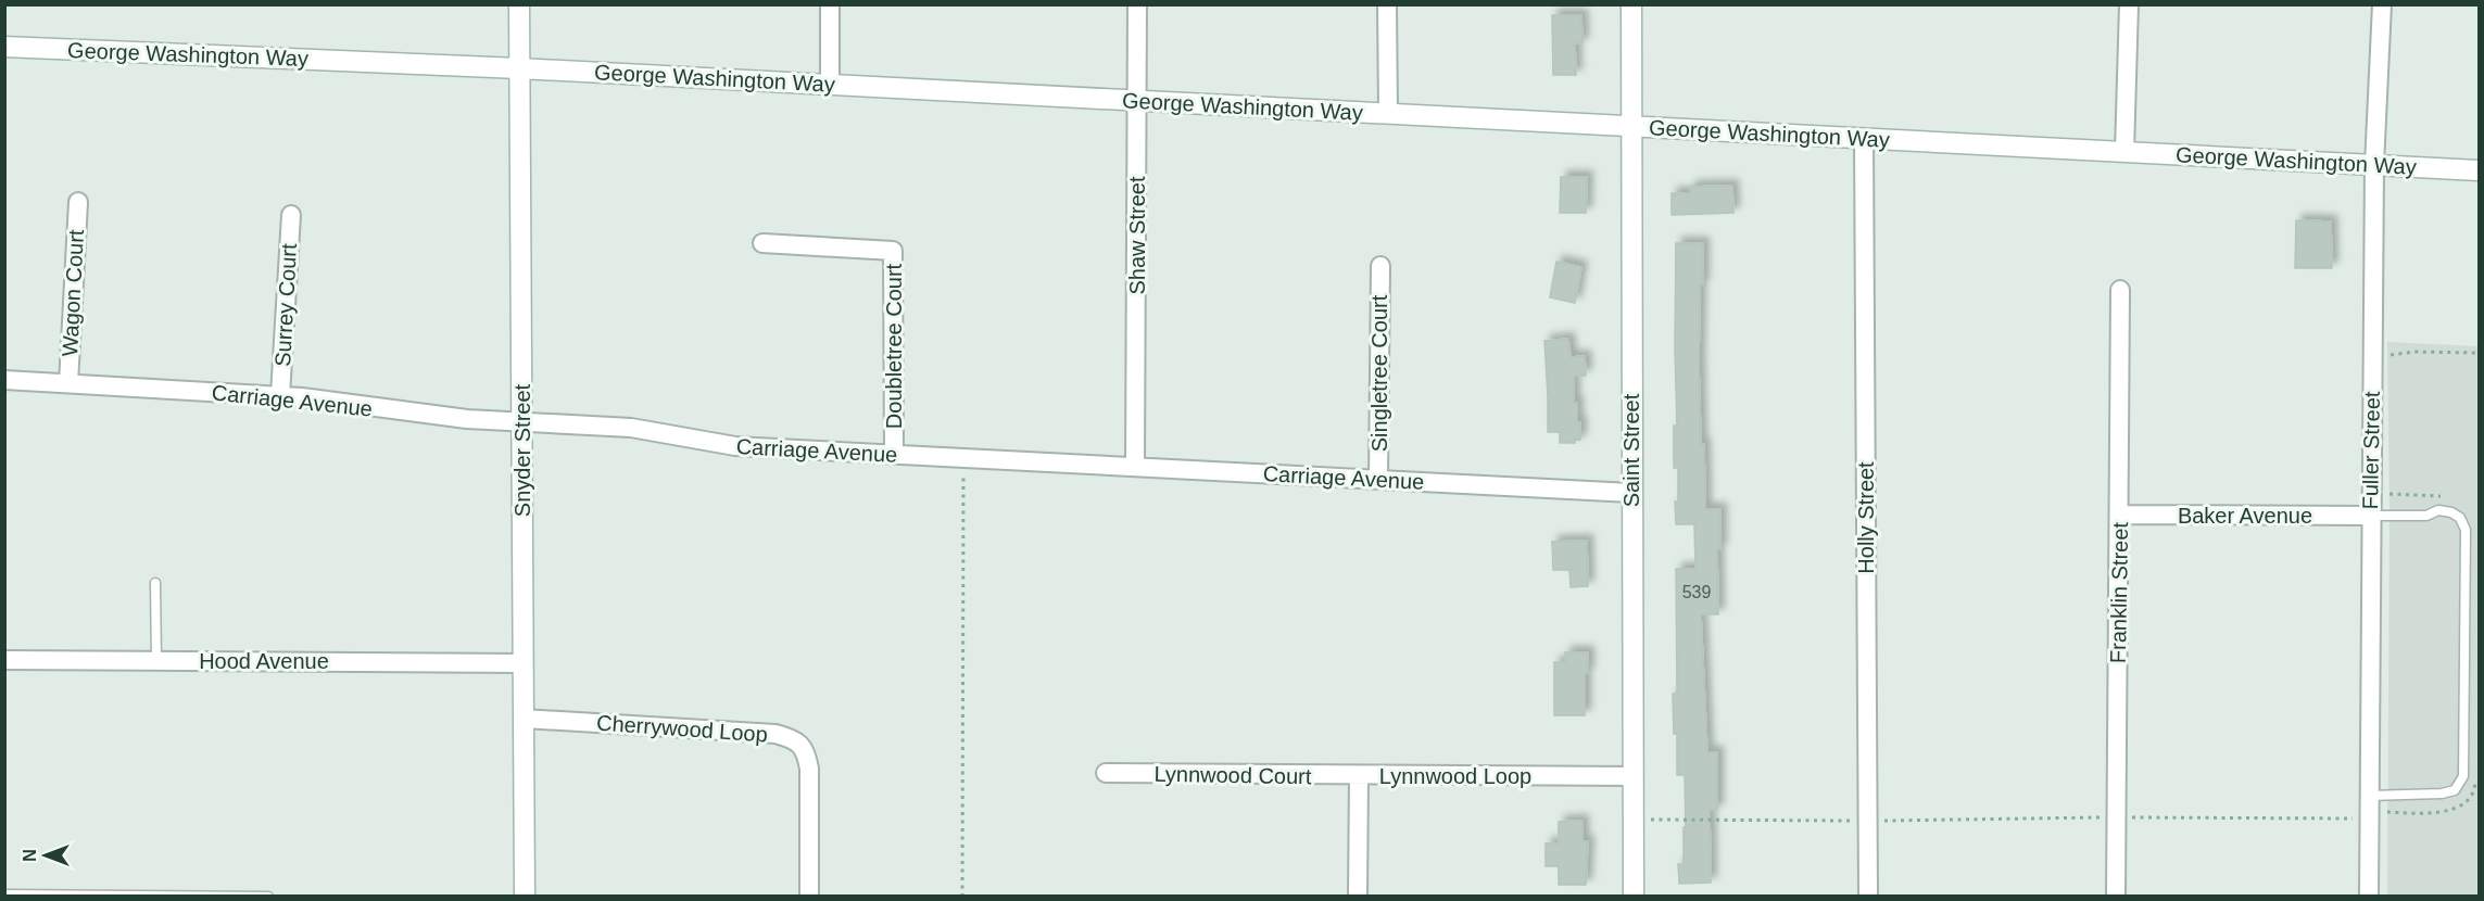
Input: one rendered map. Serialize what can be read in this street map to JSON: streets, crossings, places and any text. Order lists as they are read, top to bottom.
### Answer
{
  "streets": {
    "main road": ["George Washington Way", "Snyder Street", "Saint Street"],
    "street": [
      "Shaw Street",
      "Wagon Court",
      "Surrey Court",
      "Doubletree Court",
      "Singletree Court",
      "Carriage Avenue",
      "Fuller Street",
      "Baker Avenue",
      "Holly Street",
      "Franklin Street",
      "Hood Avenue",
      "Cherrywood Loop",
      "Lynnwood Court",
      "Lynnwood Loop"
    ]
  },
  "crossings": [
    ["George Washington Way", "Shaw Street"],
    ["George Washington Way", "Snyder Street"],
    ["George Washington Way", "Saint Street"],
    ["George Washington Way", "Fuller Street"],
    ["George Washington Way", "Holly Street"],
    ["Shaw Street", "Carriage Avenue"],
    ["Wagon Court", "Carriage Avenue"],
    ["Surrey Court", "Carriage Avenue"],
    ["Doubletree Court", "Carriage Avenue"],
    ["Singletree Court", "Carriage Avenue"],
    ["Carriage Avenue", "Snyder Street"],
    ["Carriage Avenue", "Saint Street"],
    ["Snyder Street", "Hood Avenue"],
    ["Snyder Street", "Cherrywood Loop"],
    ["Saint Street", "Lynnwood Loop"],
    ["Fuller Street", "Baker Avenue"],
    ["Baker Avenue", "Franklin Street"],
    ["Lynnwood Court", "Lynnwood Loop"]
  ],
  "house_numbers": ["539"],
  "north": "left"
}
